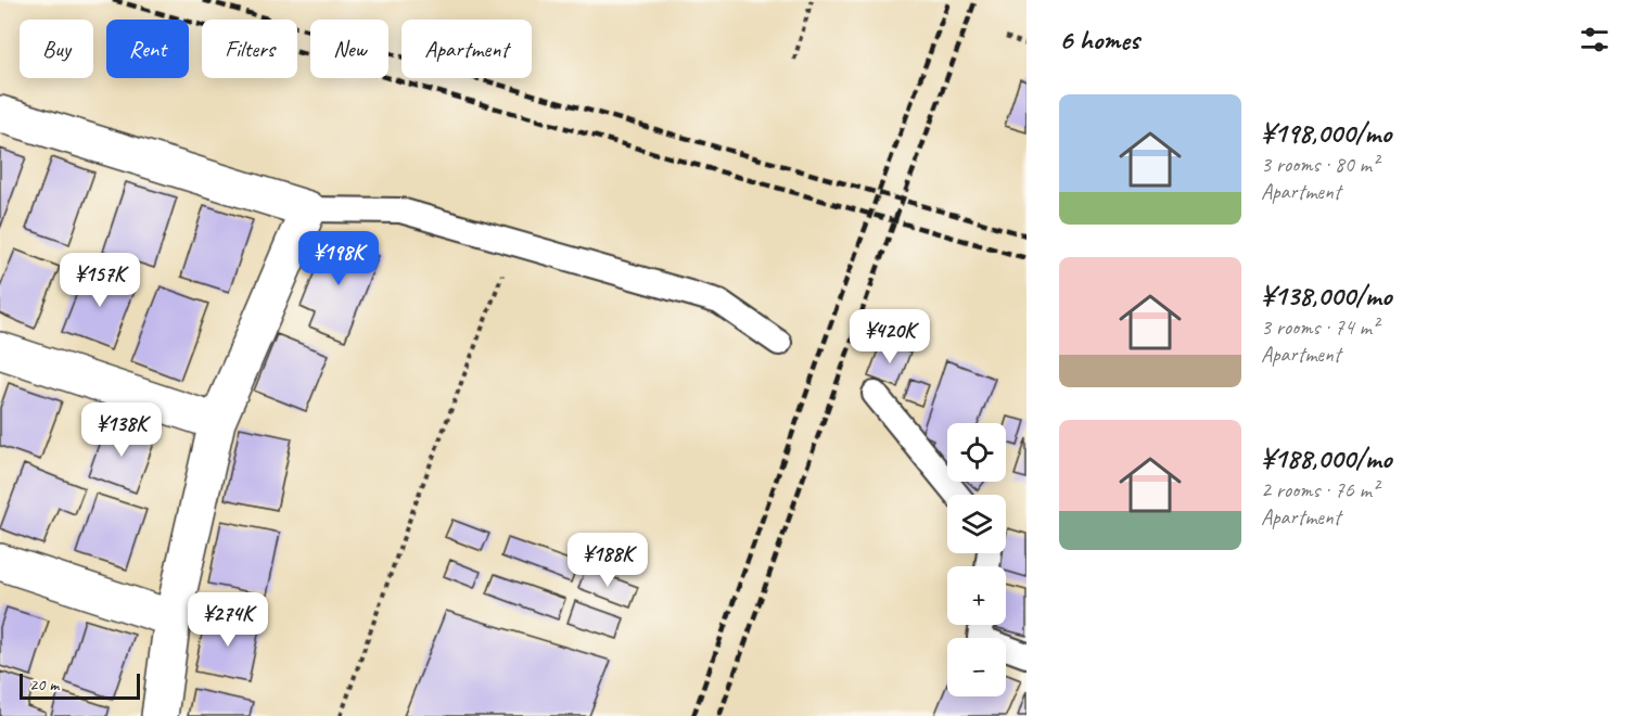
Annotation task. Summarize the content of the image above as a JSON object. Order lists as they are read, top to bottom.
{
  "scale_bar": "20 m",
  "page": {
    "heading": "6 homes",
    "chip": [
      "Buy",
      "Rent",
      "Filters",
      "New",
      "Apartment"
    ],
    "list": [
      {
        "name": "¥198,000/mo",
        "note": "3 rooms · 80 m² · Apartment"
      },
      {
        "name": "¥138,000/mo",
        "note": "3 rooms · 74 m² · Apartment"
      },
      {
        "name": "¥188,000/mo",
        "note": "2 rooms · 76 m² · Apartment"
      }
    ],
    "price": [
      "¥198K",
      "¥157K",
      "¥420K",
      "¥138K",
      "¥188K",
      "¥274K"
    ],
    "map_buttons": ["+", "−"],
    "scale": "20 m"
  }
}
